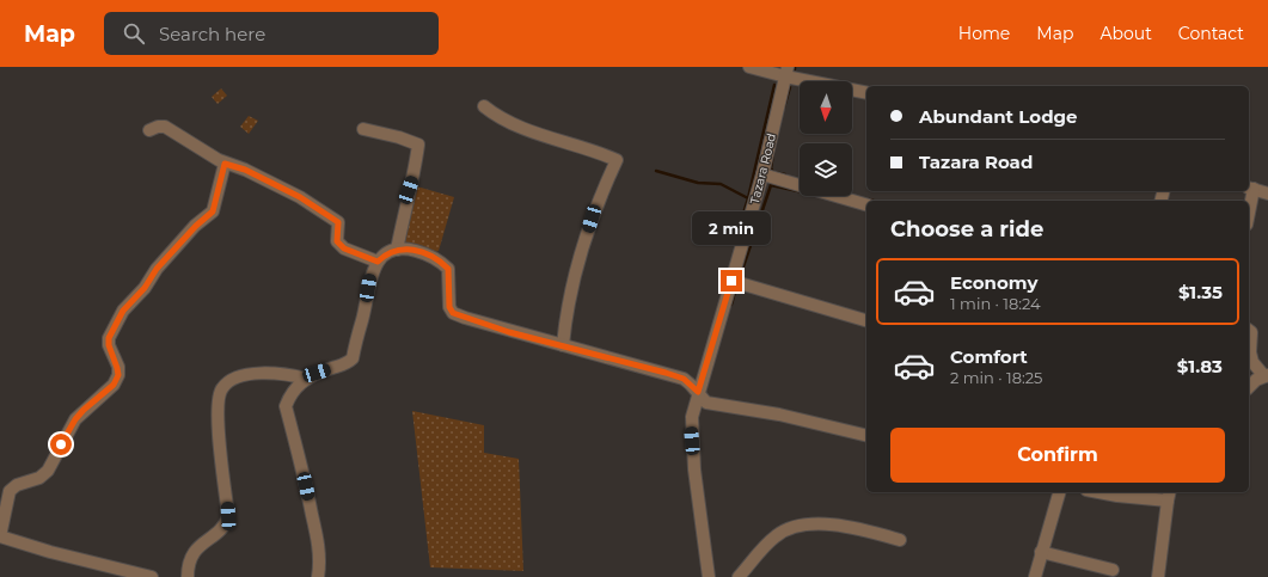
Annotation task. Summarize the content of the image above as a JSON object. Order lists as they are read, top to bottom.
{
  "streets": {
    "street": ["Tazara Road"]
  },
  "north": "bottom",
  "page": {
    "header": "Map",
    "search": "Search here",
    "nav": [
      "Home",
      "Map",
      "About",
      "Contact"
    ],
    "banner": ["Abundant Lodge", "Tazara Road"],
    "heading": "Choose a ride",
    "bubble": "2 min",
    "list": [
      {
        "name": "Economy",
        "note": "1 min · 18:24",
        "value": "$1.35"
      },
      {
        "name": "Comfort",
        "note": "2 min · 18:25",
        "value": "$1.83"
      }
    ],
    "buttons": "Confirm"
  }
}
